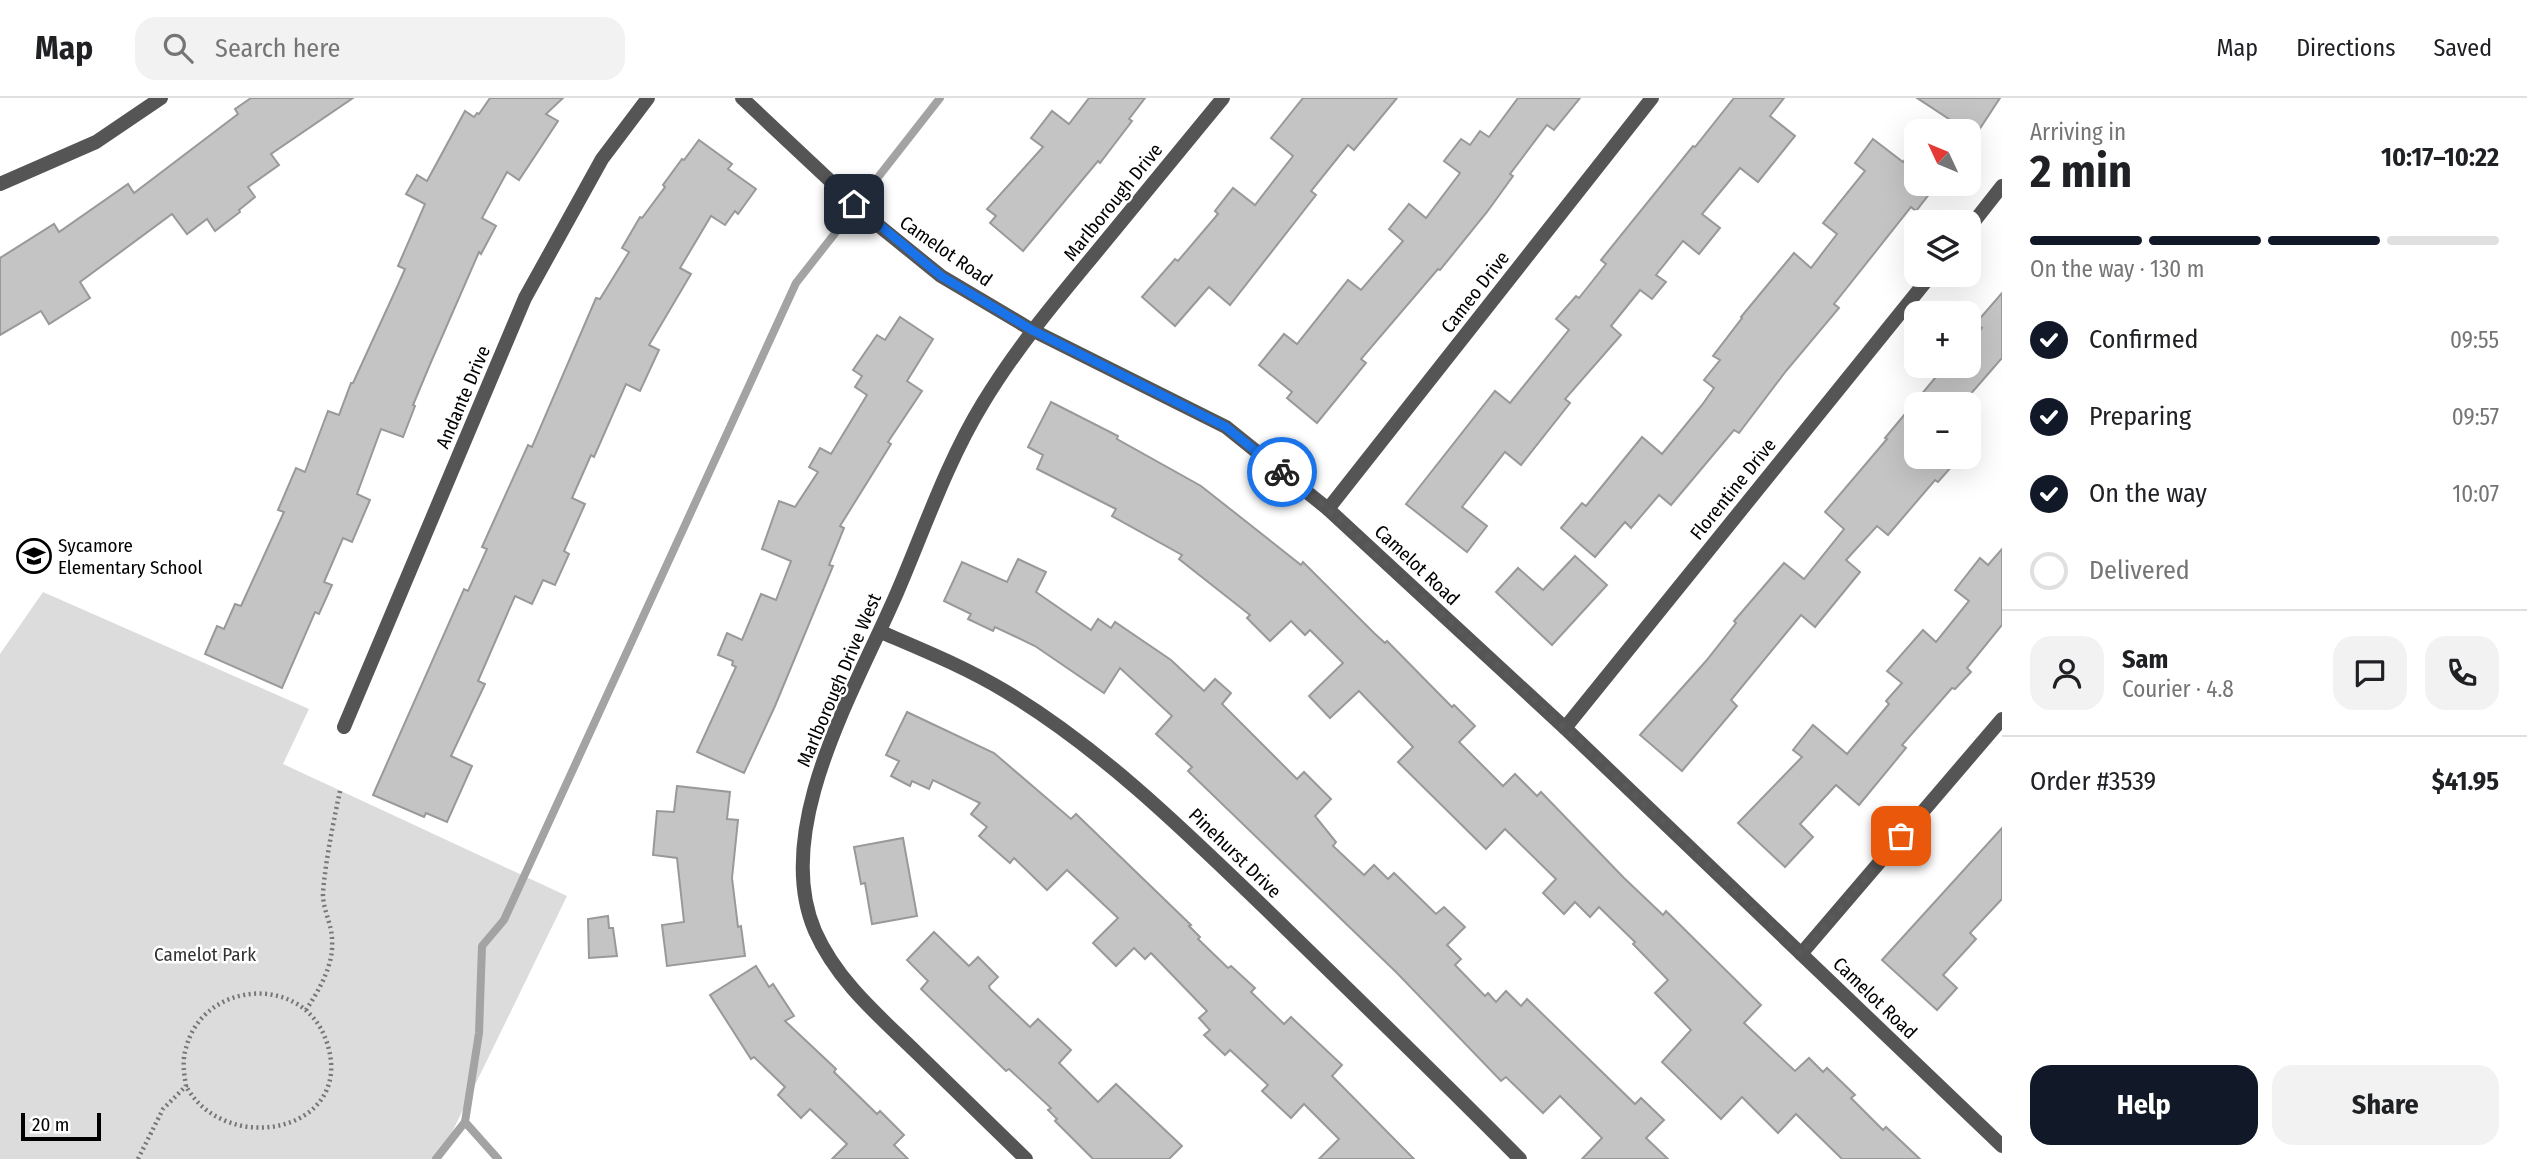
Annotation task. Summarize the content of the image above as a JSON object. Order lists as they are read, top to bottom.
{
  "streets": {
    "street": [
      "Marlborough Drive",
      "Camelot Road",
      "Cameo Drive",
      "Andante Drive",
      "Florentine Drive",
      "Marlborough Drive West",
      "Pinehurst Drive"
    ]
  },
  "crossings": [
    ["Marlborough Drive", "Camelot Road"],
    ["Marlborough Drive", "Marlborough Drive West"],
    ["Camelot Road", "Cameo Drive"],
    ["Camelot Road", "Florentine Drive"],
    ["Camelot Road", "Marlborough Drive West"],
    ["Marlborough Drive West", "Pinehurst Drive"]
  ],
  "parks": ["Camelot Park"],
  "places": {
    "school or university": ["Sycamore Elementary School"]
  },
  "scale_bar": "20 m",
  "north": "top left",
  "page": {
    "header": "Map",
    "search": "Search here",
    "nav": ["Map", "Directions", "Saved"],
    "heading": ["2 min", "Arriving in", "10:17–10:22"],
    "panel": [
      "Sam",
      "Courier · 4.8",
      "Order #3539",
      "$41.95"
    ],
    "map_buttons": ["+", "−"],
    "bar": "On the way · 130 m",
    "list": [
      ["Confirmed", "09:55"],
      ["Preparing", "09:57"],
      ["On the way", "10:07"],
      "Delivered"
    ],
    "buttons": ["Help", "Share"],
    "scale": "20 m"
  }
}
